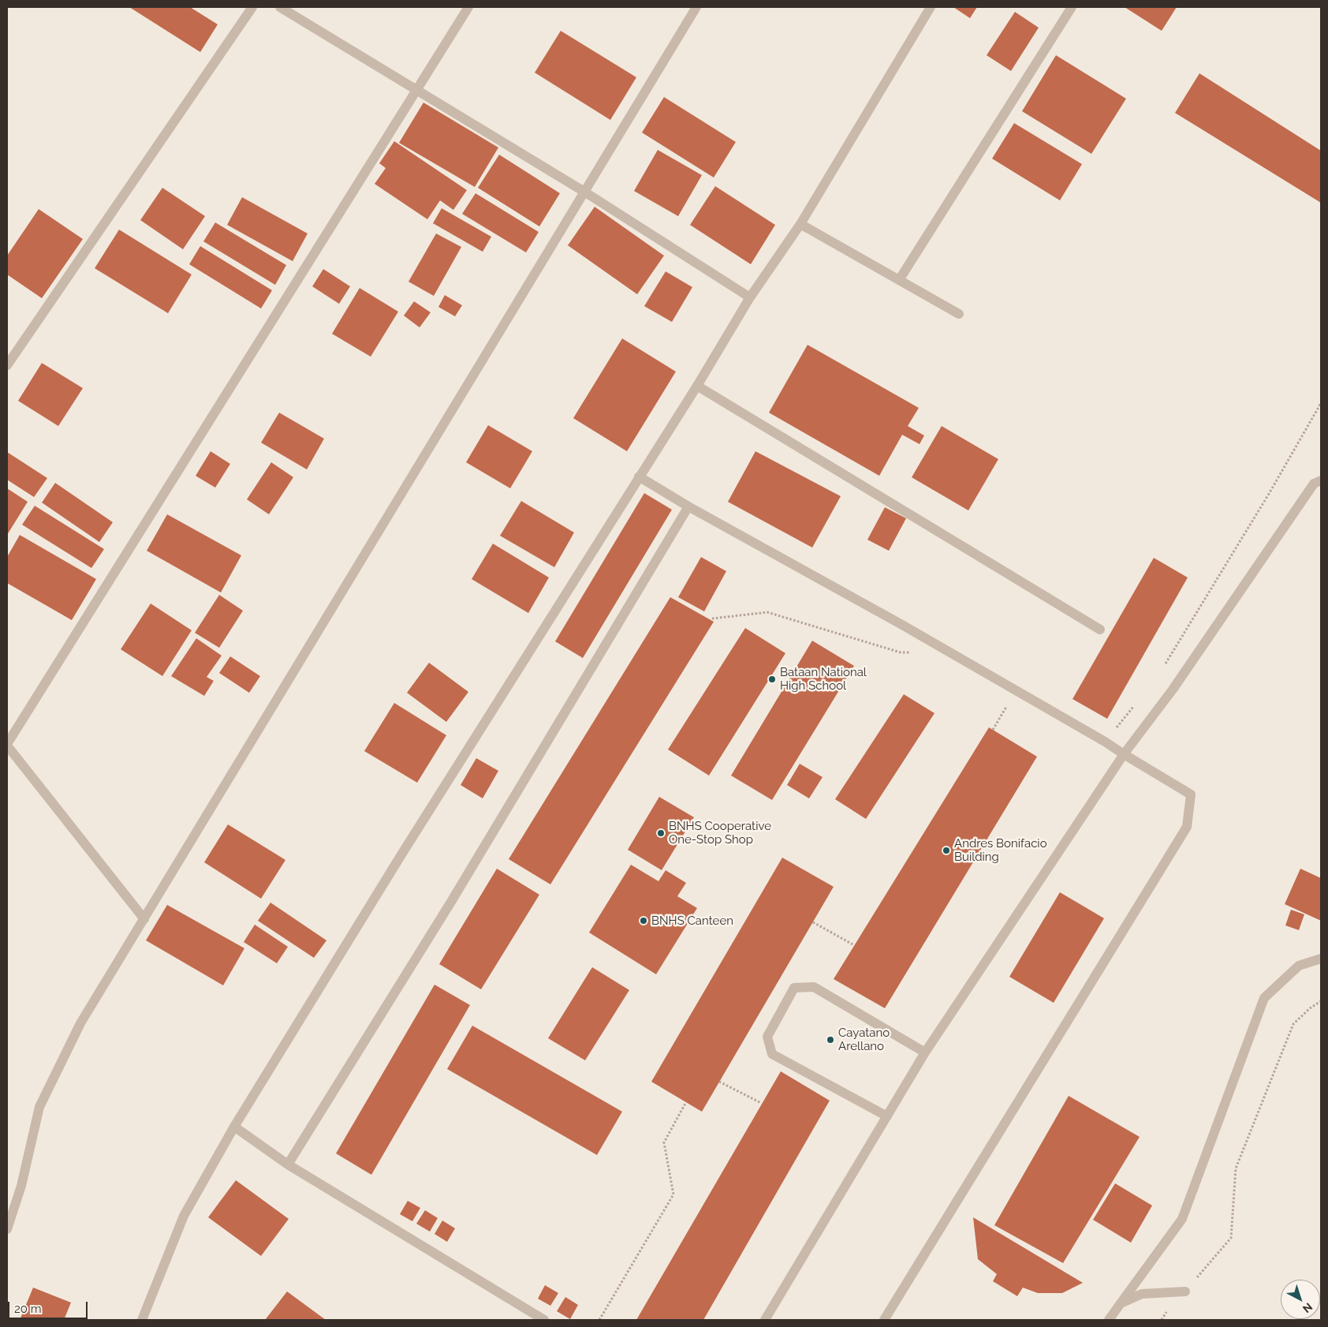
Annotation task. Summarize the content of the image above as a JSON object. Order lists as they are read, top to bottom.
{
  "places": [
    "Bataan National High School",
    "BNHS Cooperative One-Stop Shop",
    "Andres Bonifacio Building",
    "BNHS Canteen",
    "Cayatano Arellano"
  ],
  "scale_bar": "20 m",
  "north": "bottom right"
}
